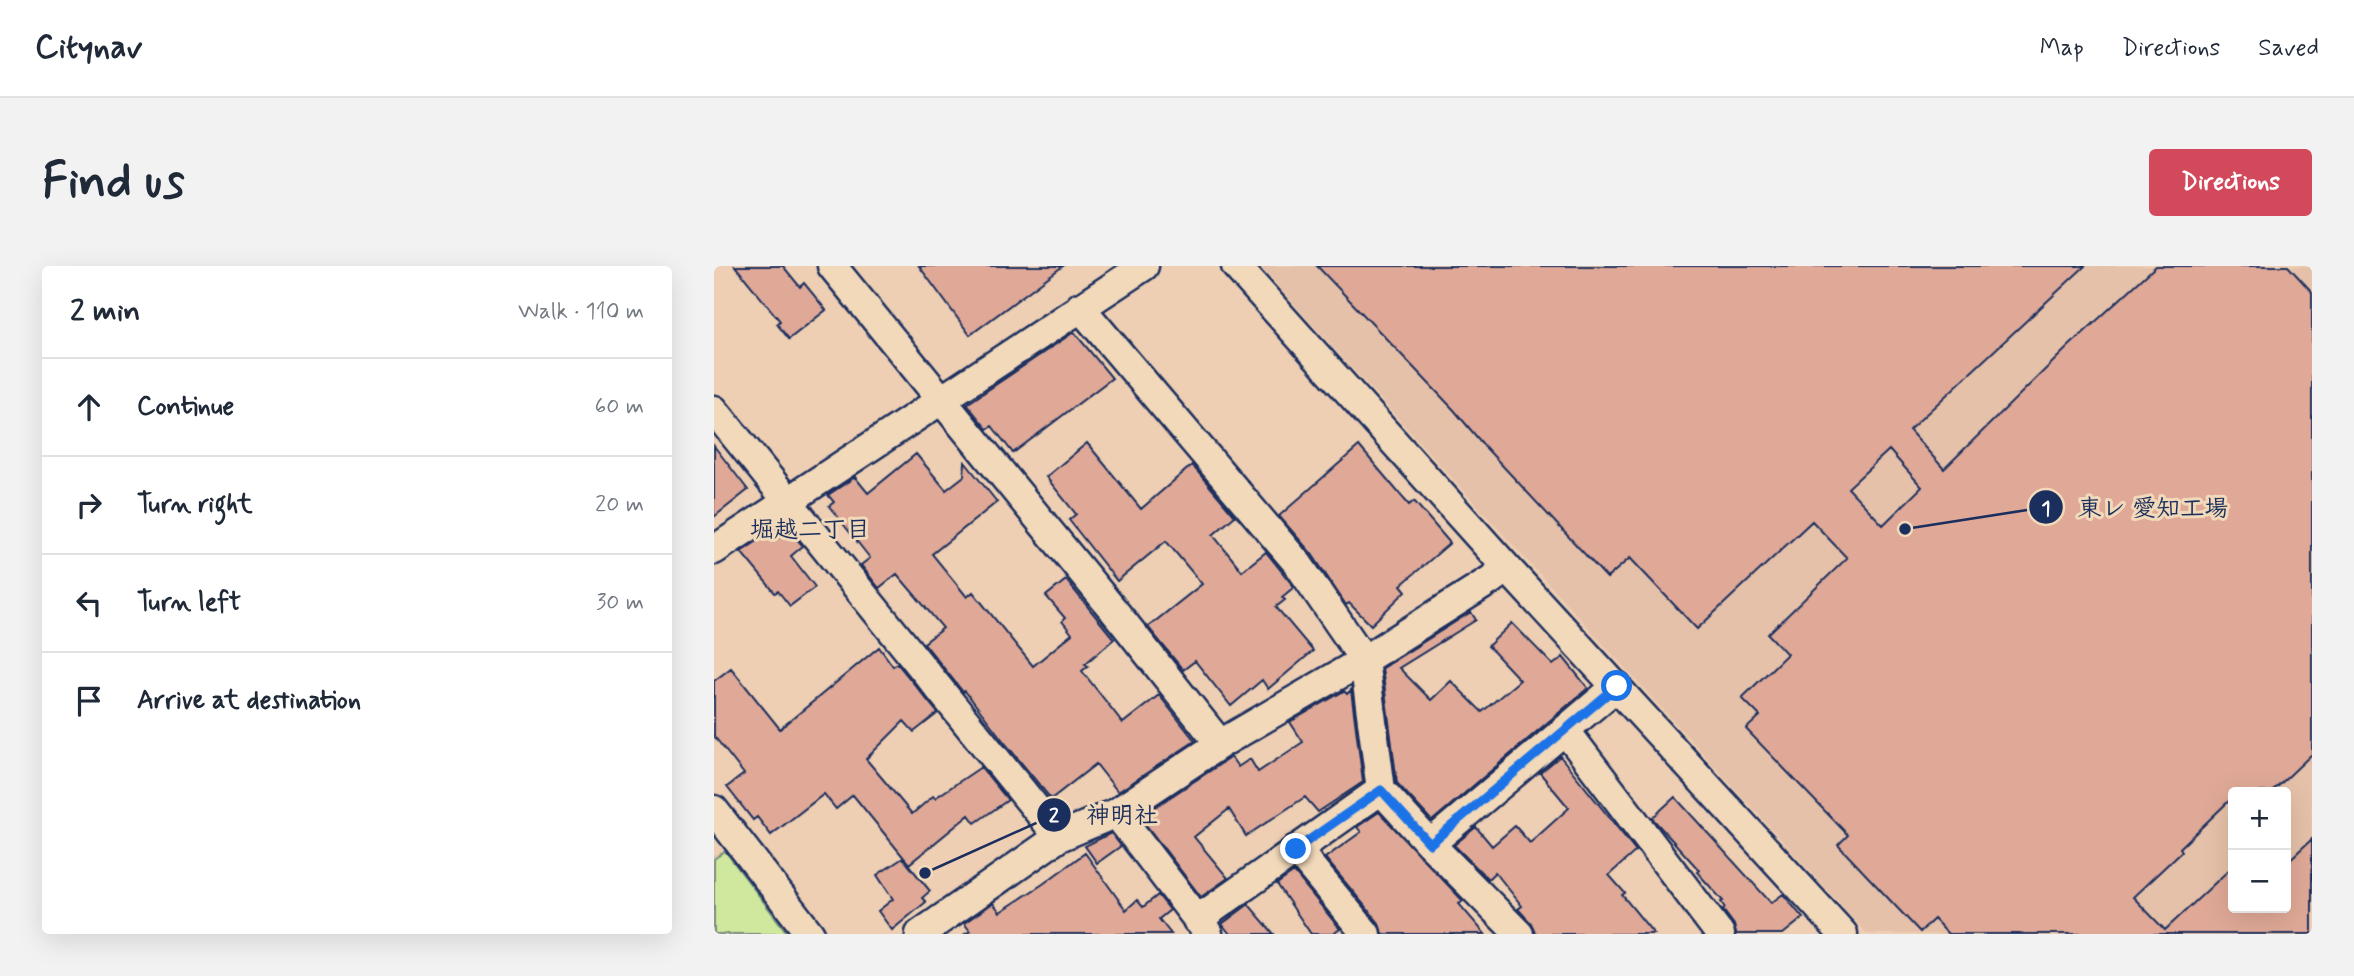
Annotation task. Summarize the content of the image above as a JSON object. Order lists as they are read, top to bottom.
{
  "districts": ["堀越二丁目"],
  "places": ["東レ 愛知工場", "神明社"],
  "page": {
    "header": "Citynav",
    "nav": ["Map", "Directions", "Saved"],
    "buttons": "Directions",
    "title": "Find us",
    "heading": ["2 min", "Walk · 110 m"],
    "list": [
      ["Continue", "60 m"],
      ["Turn right", "20 m"],
      ["Turn left", "30 m"],
      "Arrive at destination"
    ],
    "map_buttons": ["+", "−"]
  }
}
